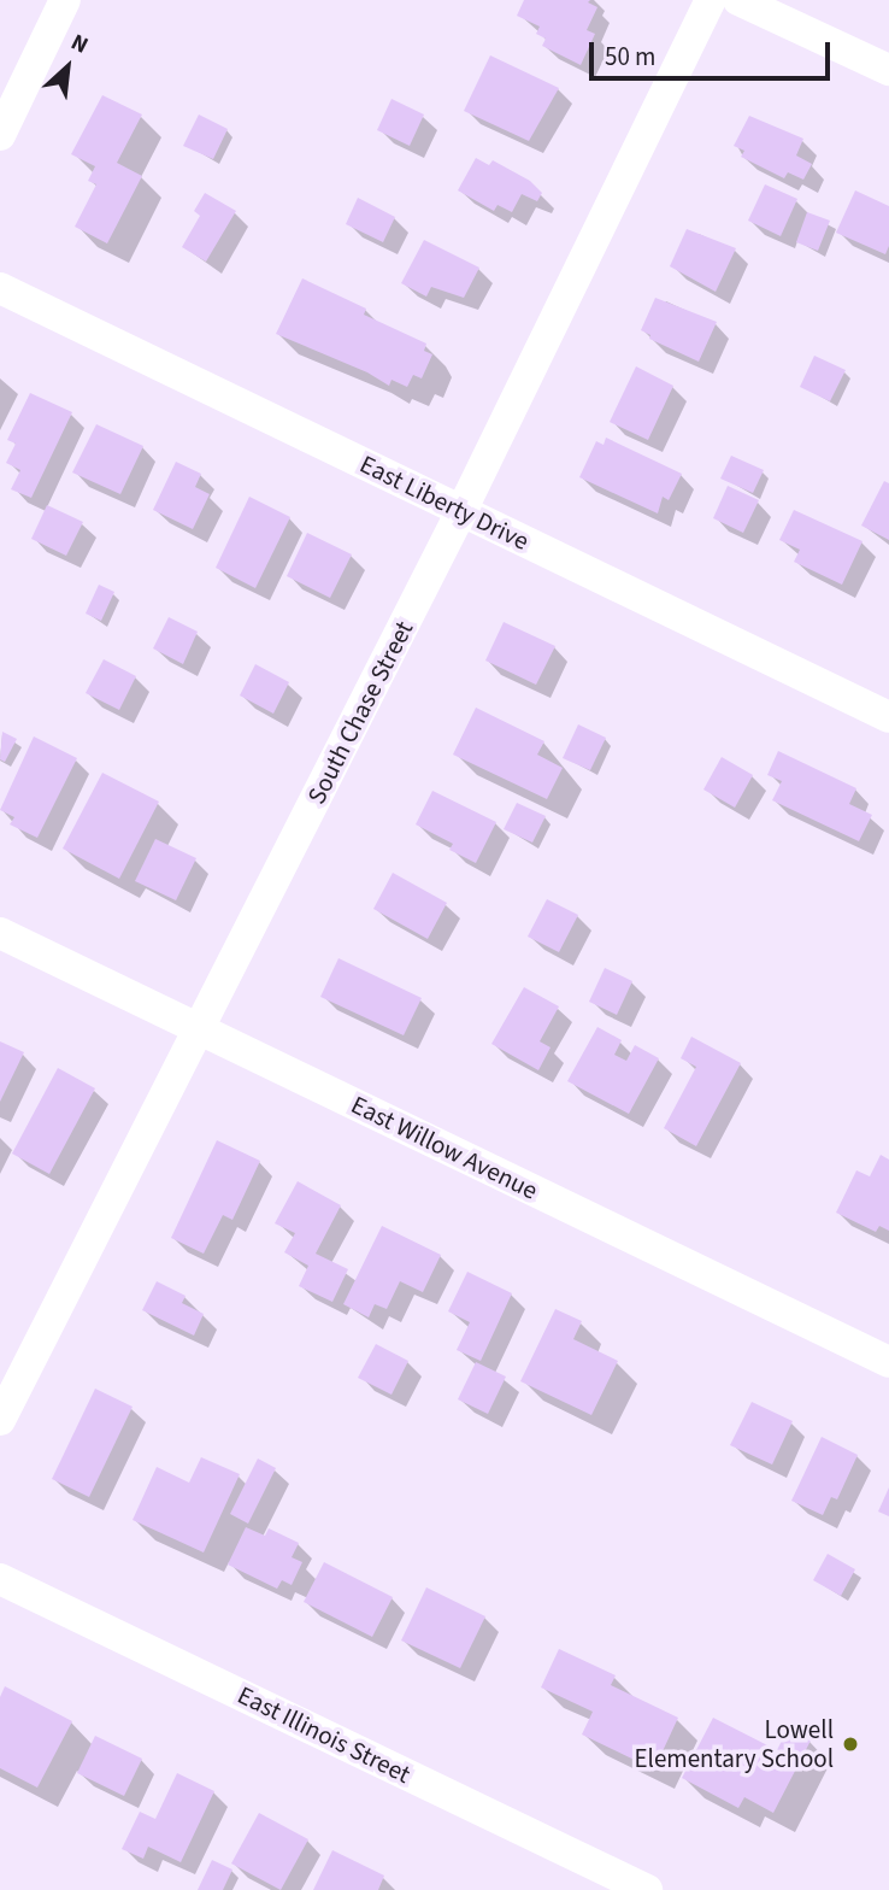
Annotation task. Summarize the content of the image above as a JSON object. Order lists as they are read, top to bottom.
{
  "streets": {
    "street": [
      "East Liberty Drive",
      "South Chase Street",
      "East Willow Avenue",
      "East Illinois Street"
    ]
  },
  "crossings": [
    ["East Liberty Drive", "South Chase Street"],
    ["South Chase Street", "East Willow Avenue"]
  ],
  "places": ["Lowell Elementary School"],
  "scale_bar": "50 m",
  "north": "top right"
}
